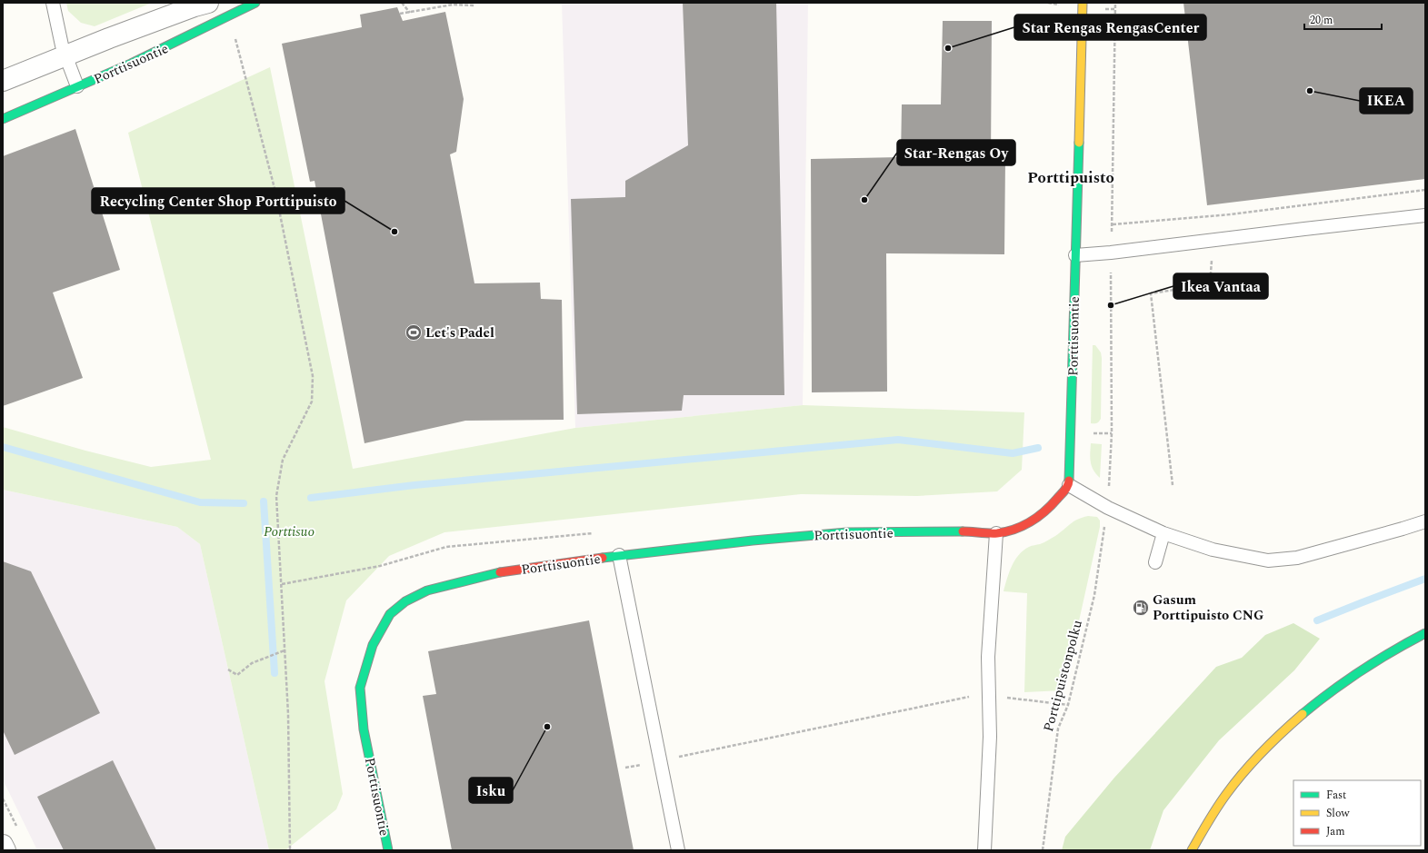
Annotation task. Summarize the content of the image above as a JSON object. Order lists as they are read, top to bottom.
{
  "streets": {
    "main road": ["Porttisuontie"],
    "path": ["Porttipuistonpolku"]
  },
  "districts": ["Porttipuisto"],
  "parks": ["Porttisuo"],
  "places": {
    "other": [
      "Star Rengas RengasCenter",
      "IKEA",
      "Star-Rengas Oy",
      "Recycling Center Shop Porttipuisto",
      "Ikea Vantaa",
      "Isku"
    ],
    "sports": ["Let's Padel"],
    "fuel station": ["Gasum Porttipuisto CNG"]
  },
  "legend": ["Fast", "Slow", "Jam"],
  "scale_bar": "20 m"
}
